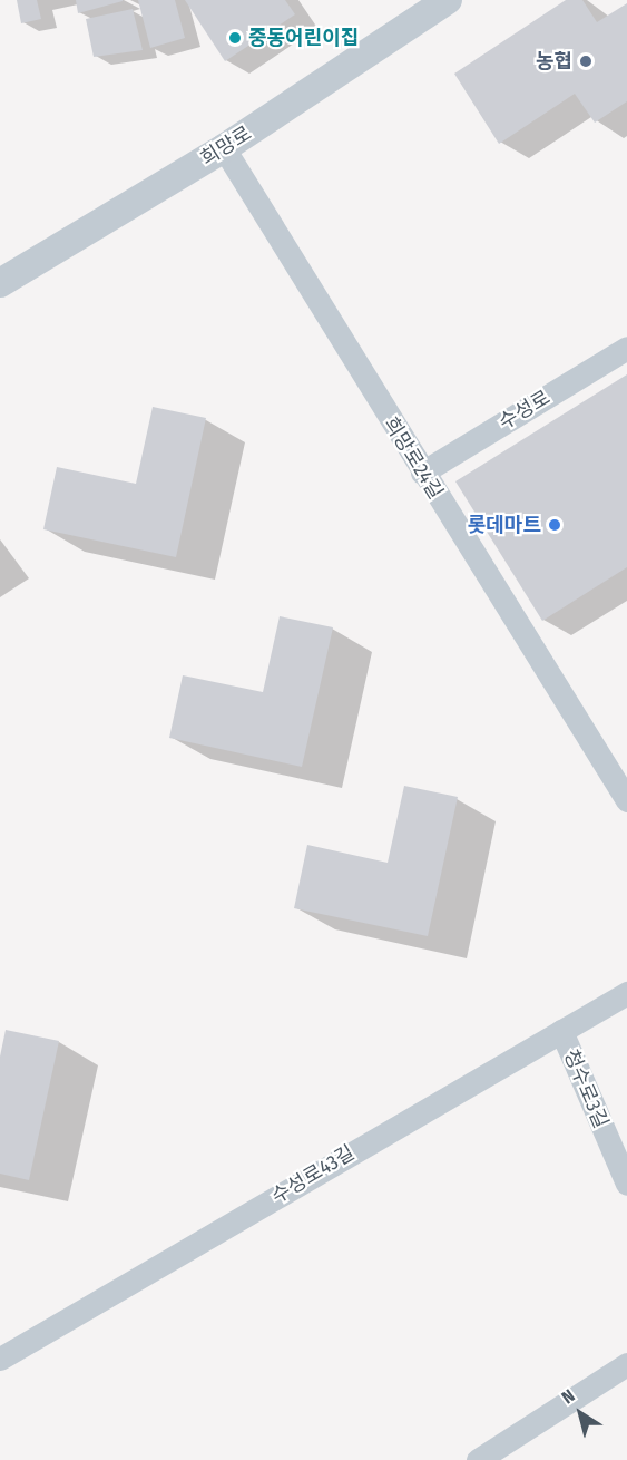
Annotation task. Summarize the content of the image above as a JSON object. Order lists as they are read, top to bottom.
{
  "streets": {
    "street": [
      "희망로",
      "수성로",
      "희망로24길",
      "청수로3길",
      "수성로43길"
    ]
  },
  "crossings": [
    ["희망로", "희망로24길"],
    ["수성로", "희망로24길"],
    ["청수로3길", "수성로43길"]
  ],
  "places": ["중동어린이집", "농협", "롯데마트"],
  "north": "top left"
}
